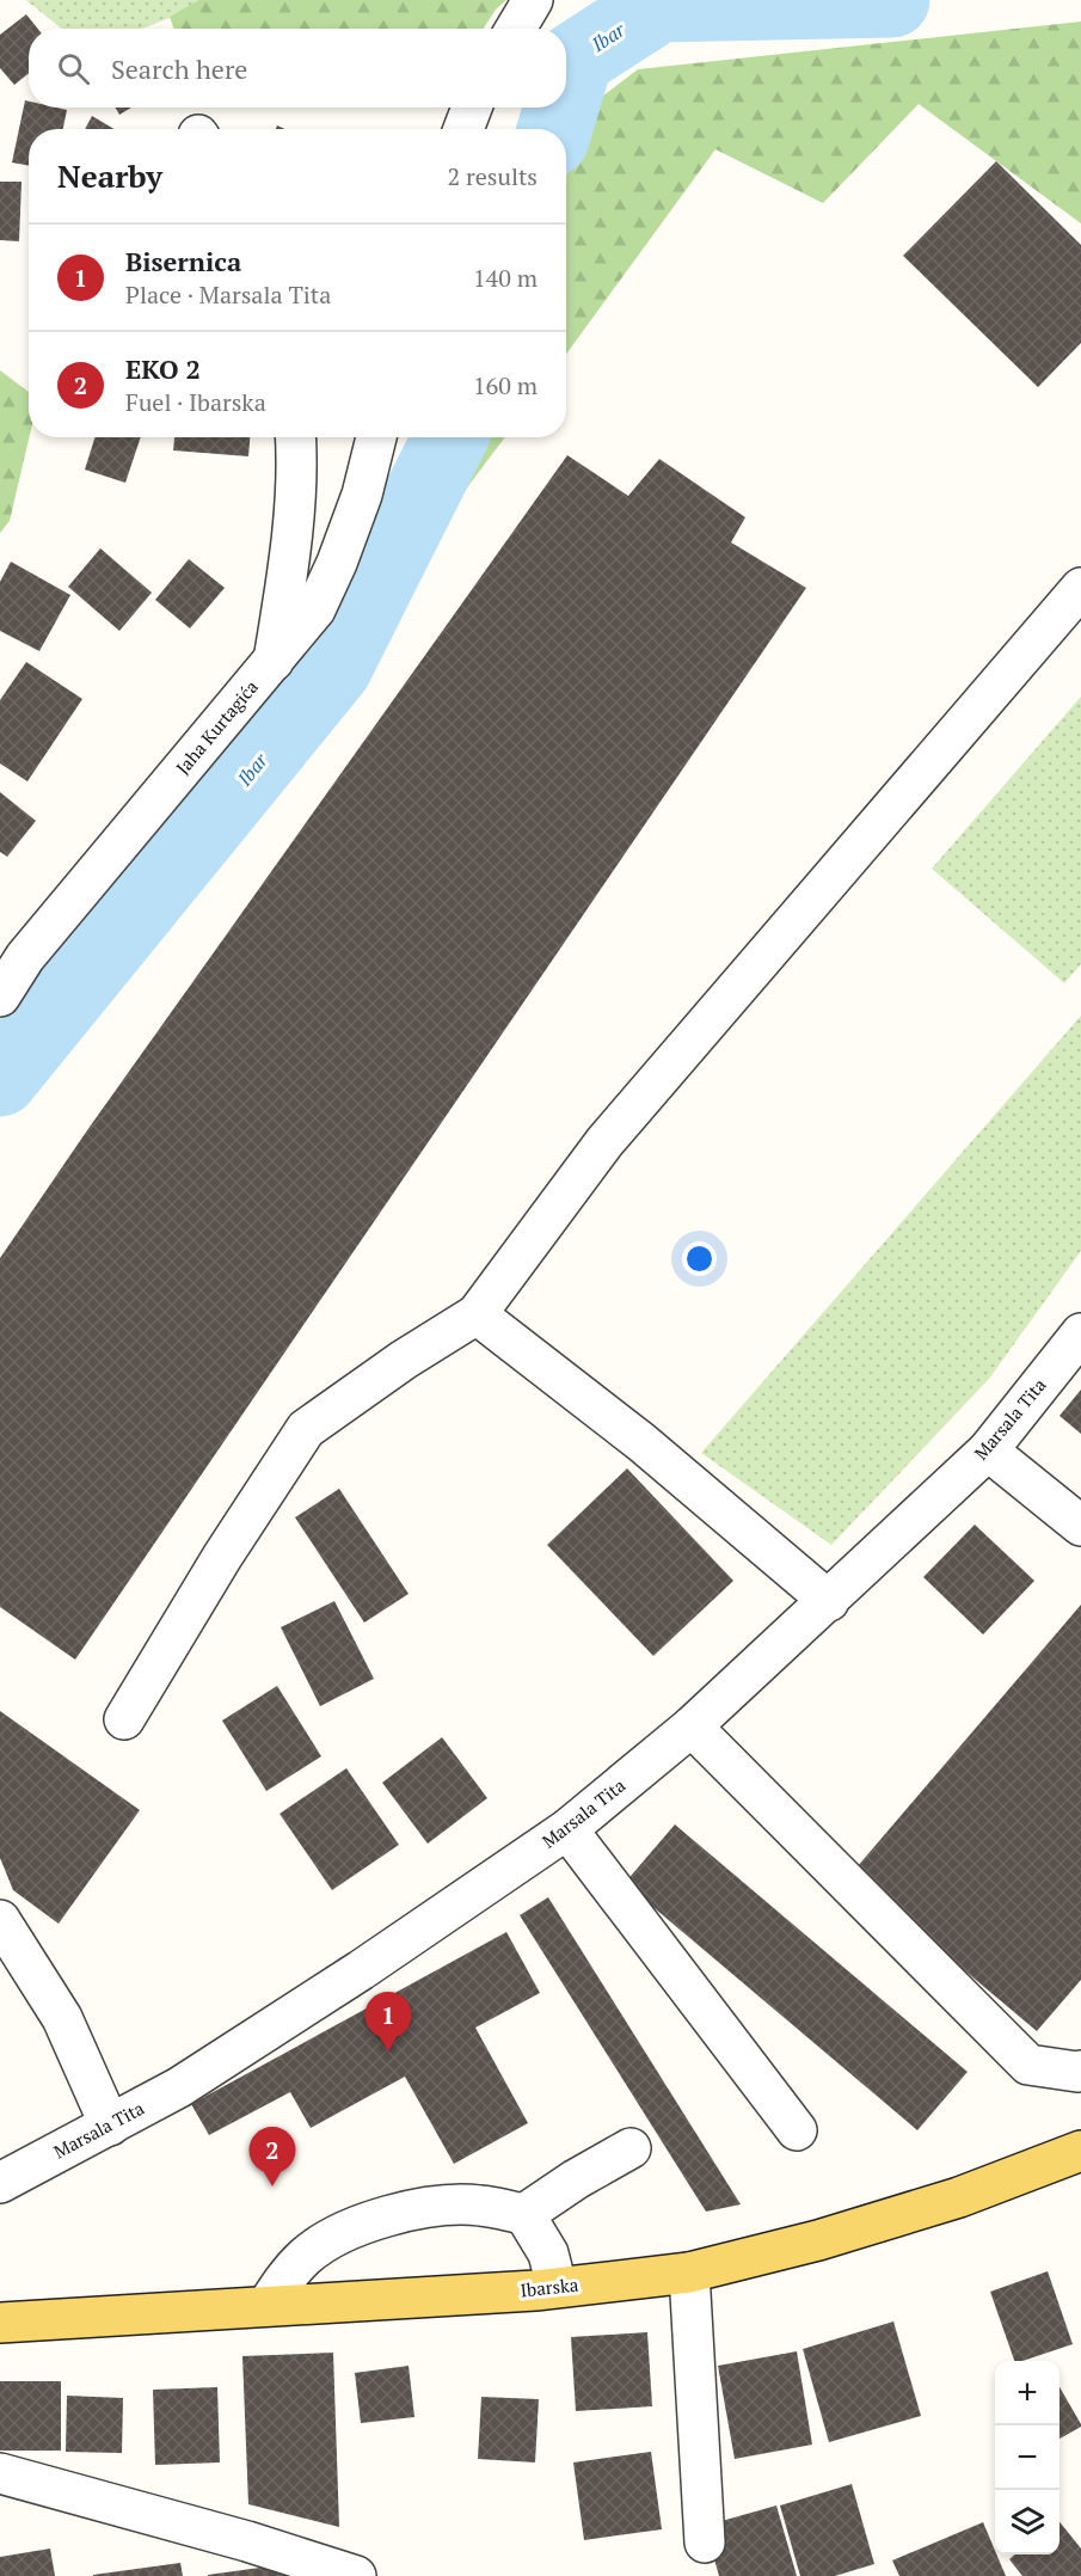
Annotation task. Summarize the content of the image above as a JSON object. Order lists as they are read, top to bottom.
{
  "streets": {
    "main road": ["Ibarska"],
    "street": ["Jaha Kurtagića", "Marsala Tita"]
  },
  "water": ["Ibar"],
  "page": {
    "search": "Search here",
    "heading": ["Nearby", "2 results"],
    "list": [
      {
        "mark": "1",
        "name": "Bisernica",
        "note": "Place · Marsala Tita",
        "value": "140 m"
      },
      {
        "mark": "2",
        "name": "EKO 2",
        "note": "Fuel · Ibarska",
        "value": "160 m"
      }
    ],
    "pins": ["1", "2"],
    "map_buttons": ["+", "−"]
  }
}
